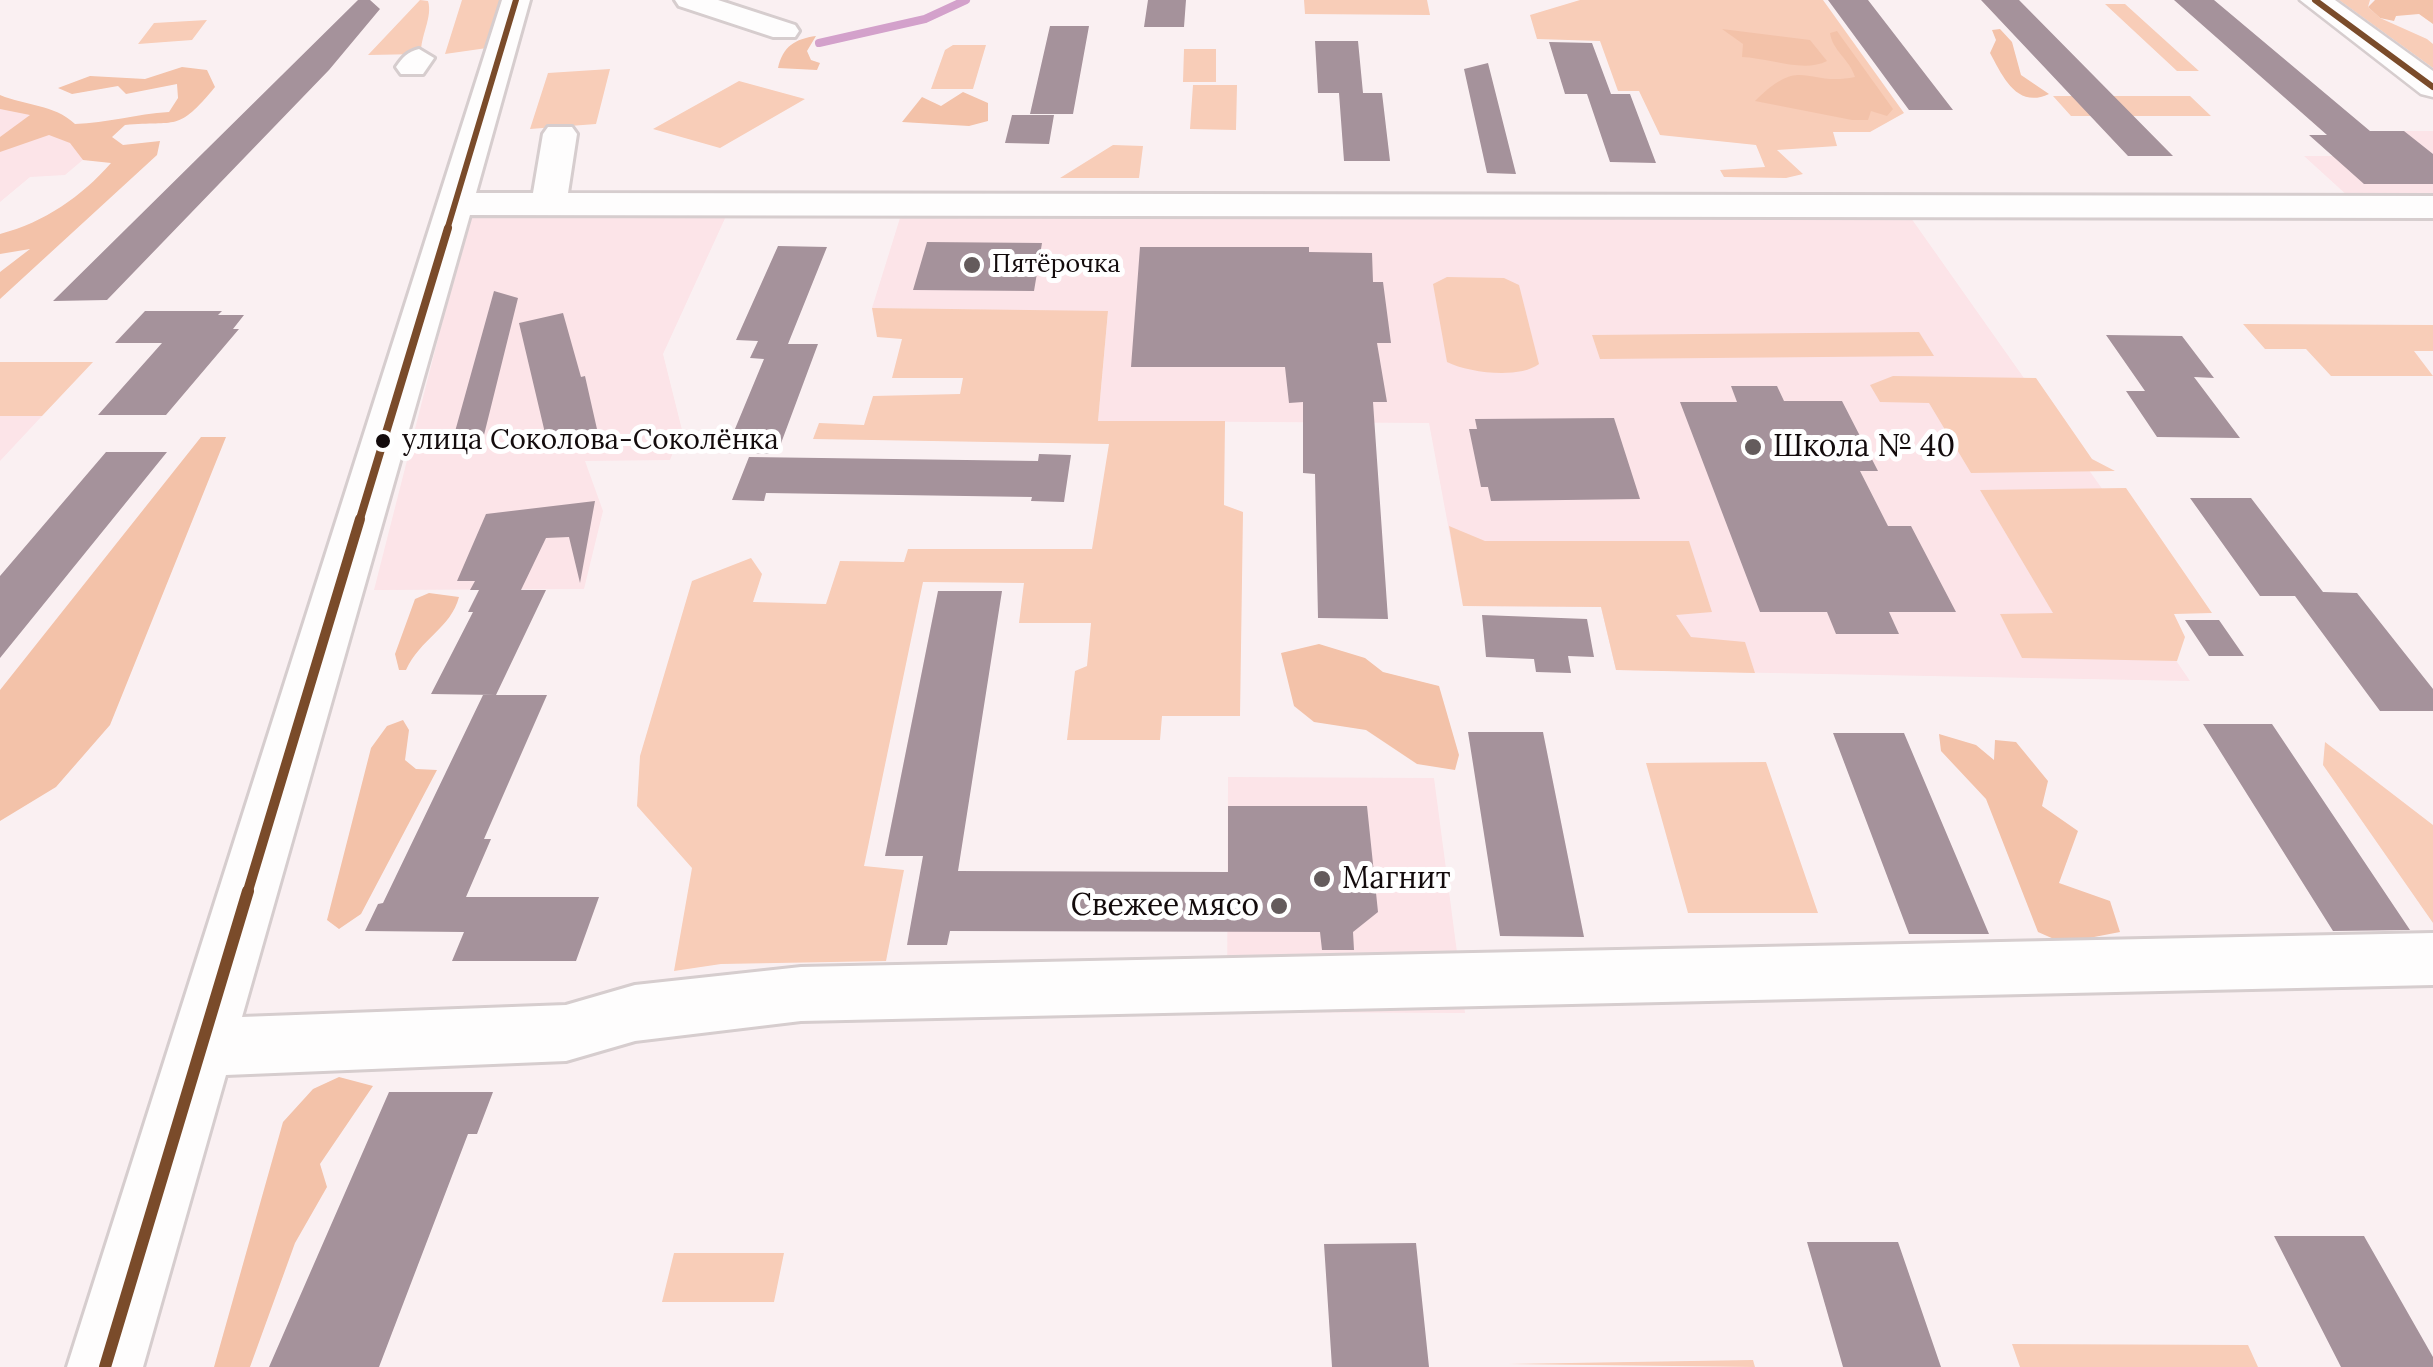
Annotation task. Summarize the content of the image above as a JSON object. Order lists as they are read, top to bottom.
{
  "places": [
    "Пятёрочка",
    "улица Соколова-Соколёнка",
    "Школа № 40",
    "Магнит",
    "Свежее мясо"
  ]
}
